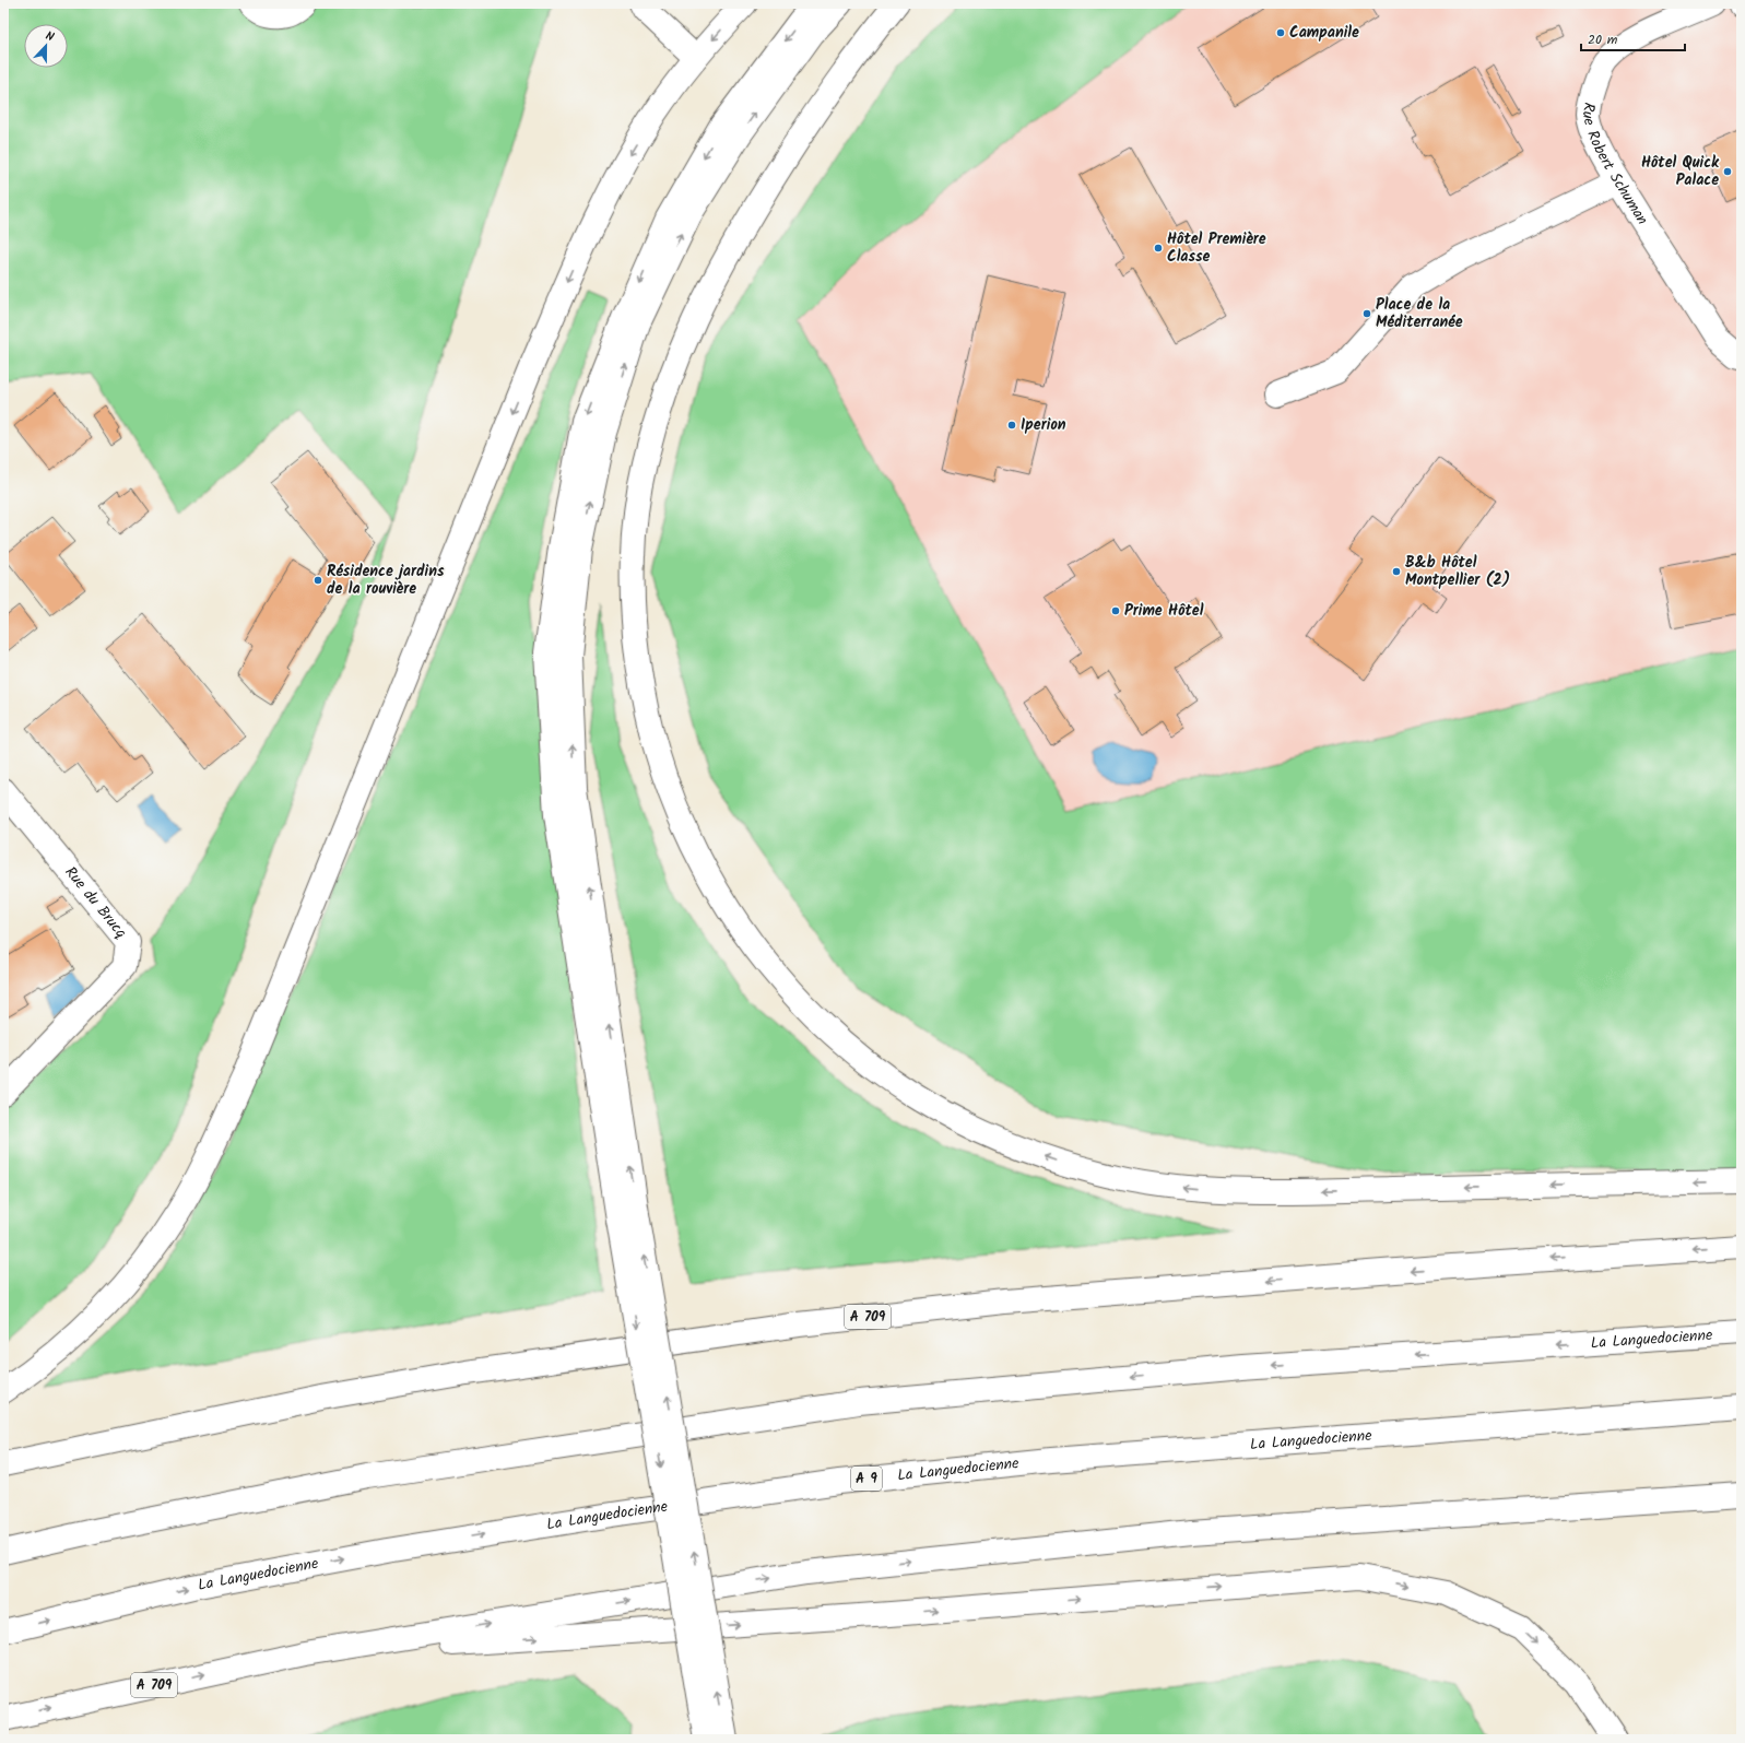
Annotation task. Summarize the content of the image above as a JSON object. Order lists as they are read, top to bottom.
{
  "streets": {
    "main road": [
      "Rue Robert Schuman",
      "Rue du Brucq",
      "A 709",
      "La Languedocienne",
      "A 9"
    ]
  },
  "places": [
    "Campanile",
    "Hôtel Quick Palace",
    "Hôtel Première Classe",
    "Place de la Méditerranée",
    "Iperion",
    "B&b Hôtel Montpellier (2)",
    "Résidence jardins de la rouvière",
    "Prime Hôtel"
  ],
  "scale_bar": "20 m",
  "north": "top"
}
